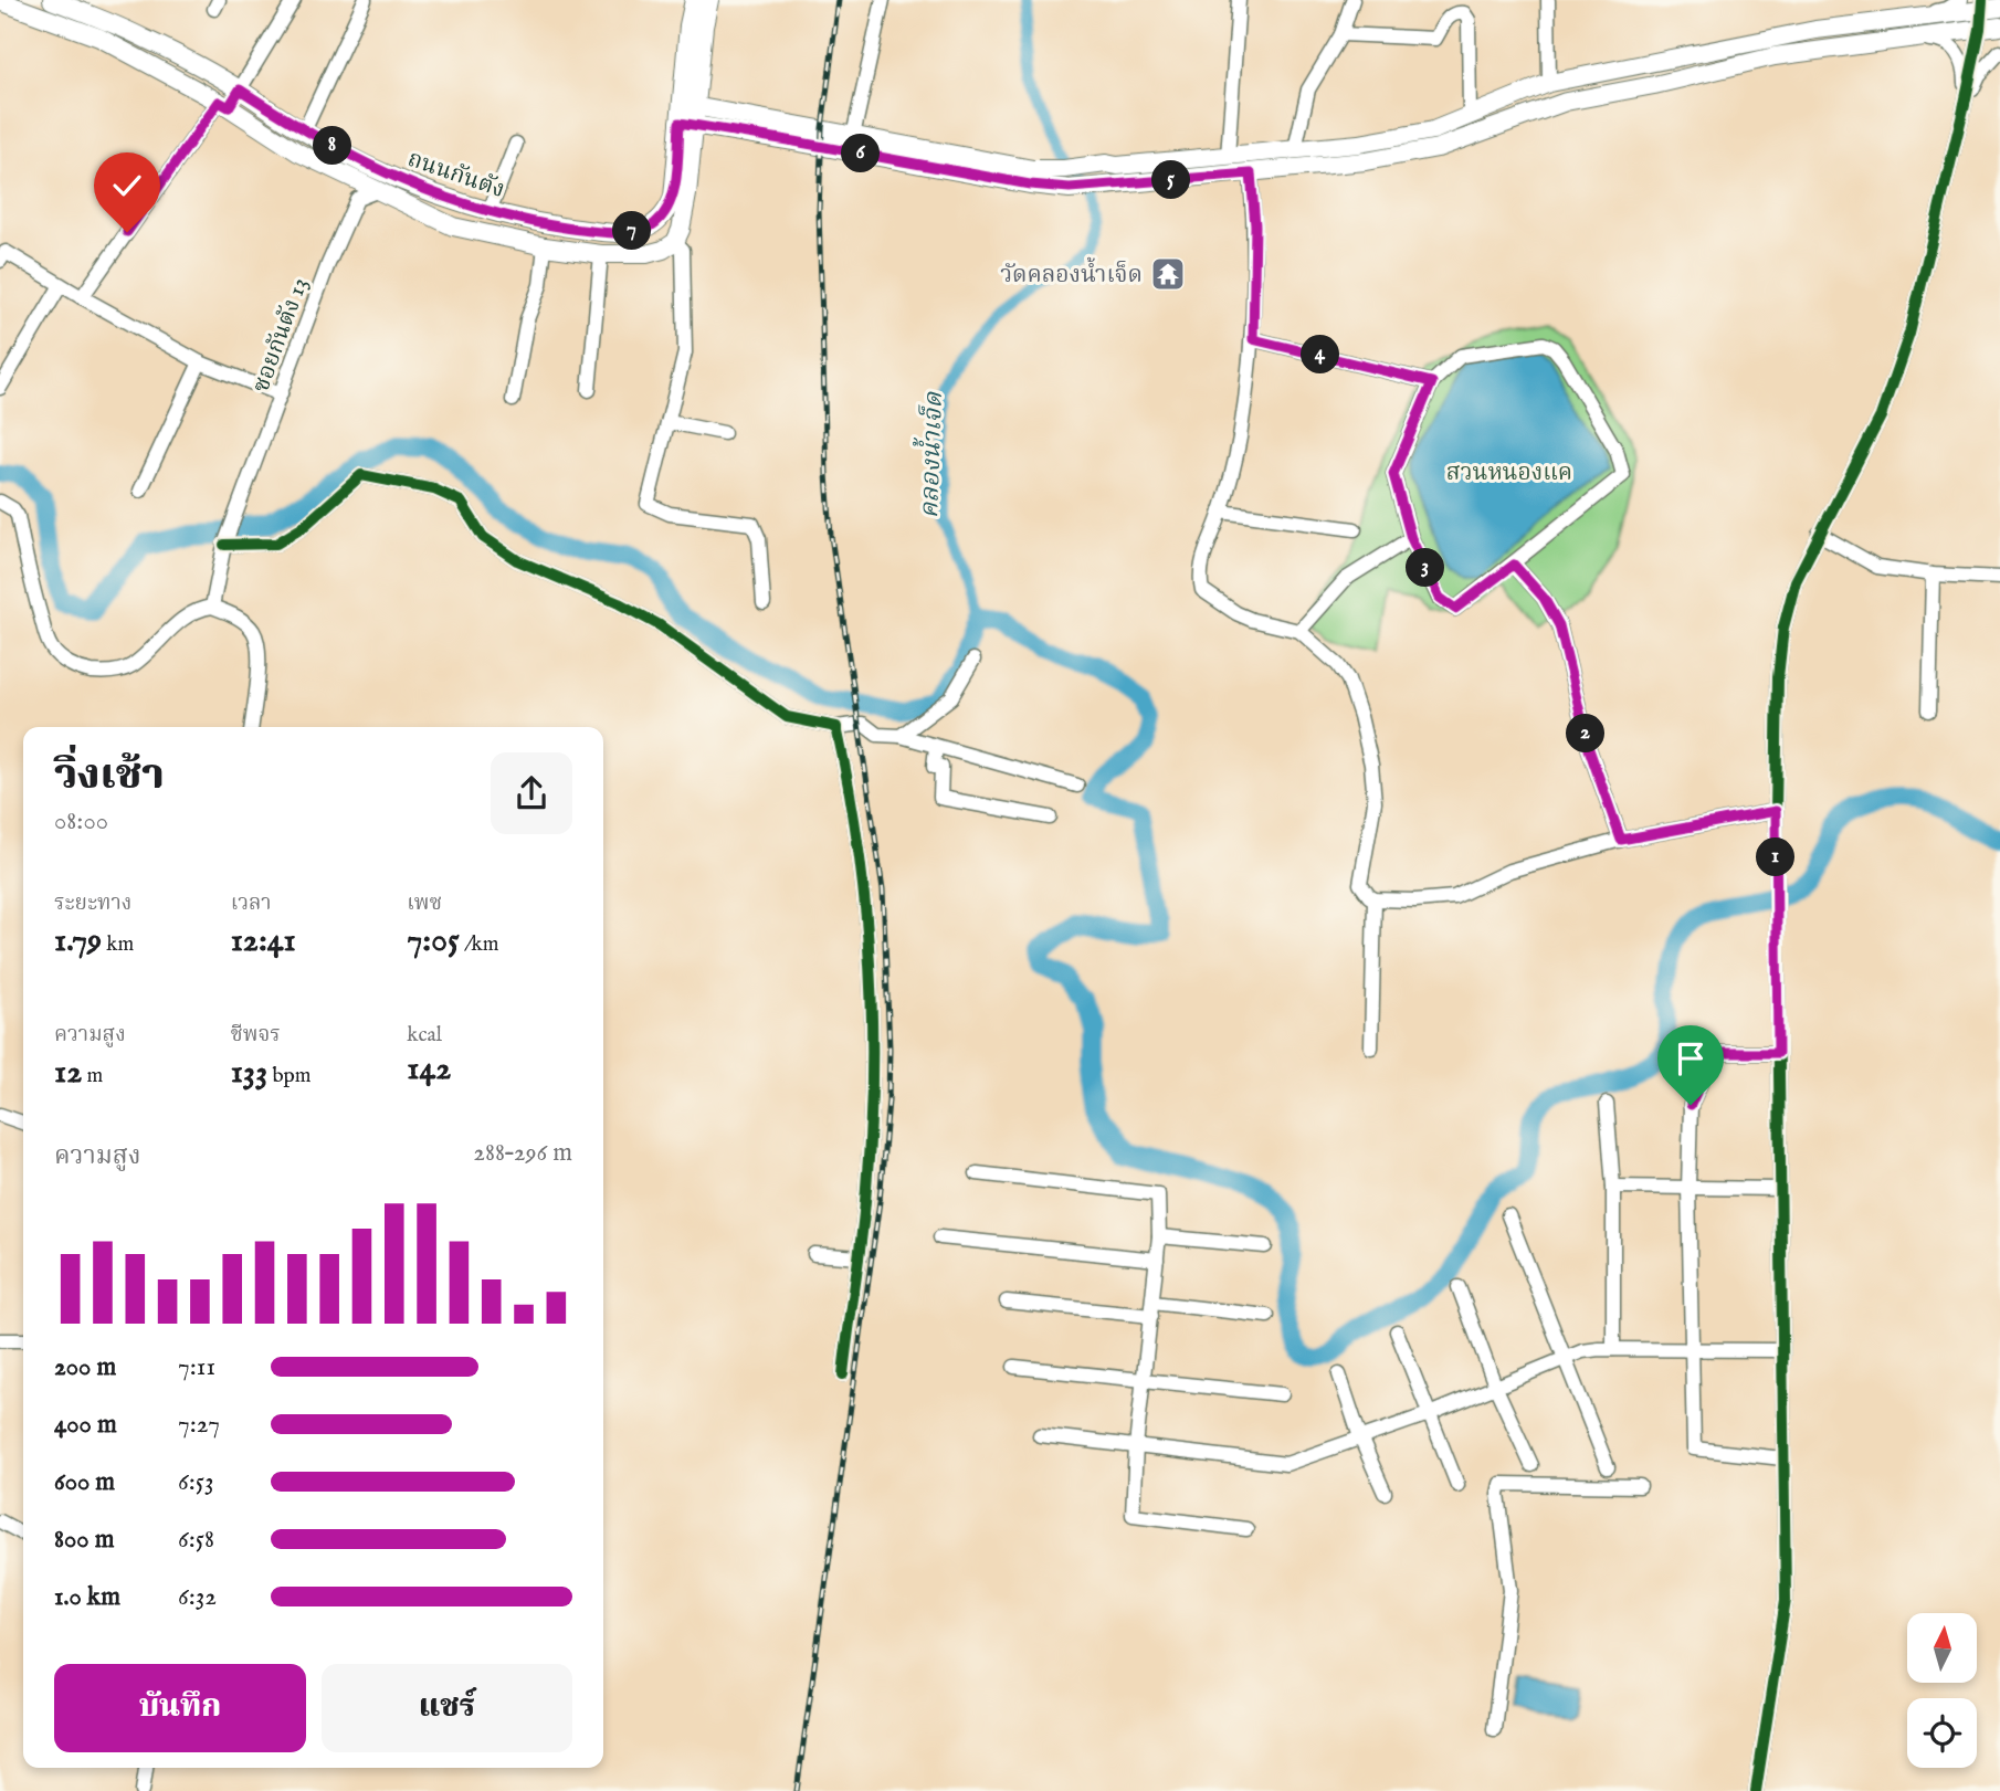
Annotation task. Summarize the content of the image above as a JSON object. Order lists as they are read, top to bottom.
{
  "streets": {
    "main road": ["ถนนกันตัง"],
    "street": ["ซอยกันตัง 13"]
  },
  "crossings": [
    ["ถนนกันตัง", "ซอยกันตัง 13"]
  ],
  "water": ["คลองน้ำเจ็ด"],
  "parks": ["สวนหนองแค"],
  "places": {
    "temple": ["วัดคลองน้ำเจ็ด"]
  },
  "north": "top",
  "page": {
    "pins": [
      "8",
      "6",
      "5",
      "7",
      "4",
      "3",
      "2",
      "1"
    ],
    "heading": ["วิ่งเช้า", "08:00"],
    "stats": [
      ["ระยะทาง", "1.79 km"],
      ["เวลา", "12:41"],
      ["เพซ", "7:05 /km"],
      ["ความสูง", "12 m"],
      ["ชีพจร", "133 bpm"],
      ["kcal", "142"]
    ],
    "chart": ["ความสูง", "288–296 m"],
    "list": [
      {
        "name": "200 m",
        "note": "7:11"
      },
      {
        "name": "400 m",
        "note": "7:27"
      },
      {
        "name": "600 m",
        "note": "6:53"
      },
      {
        "name": "800 m",
        "note": "6:58"
      },
      {
        "name": "1.0 km",
        "note": "6:32"
      }
    ],
    "buttons": ["บันทึก", "แชร์"]
  }
}
